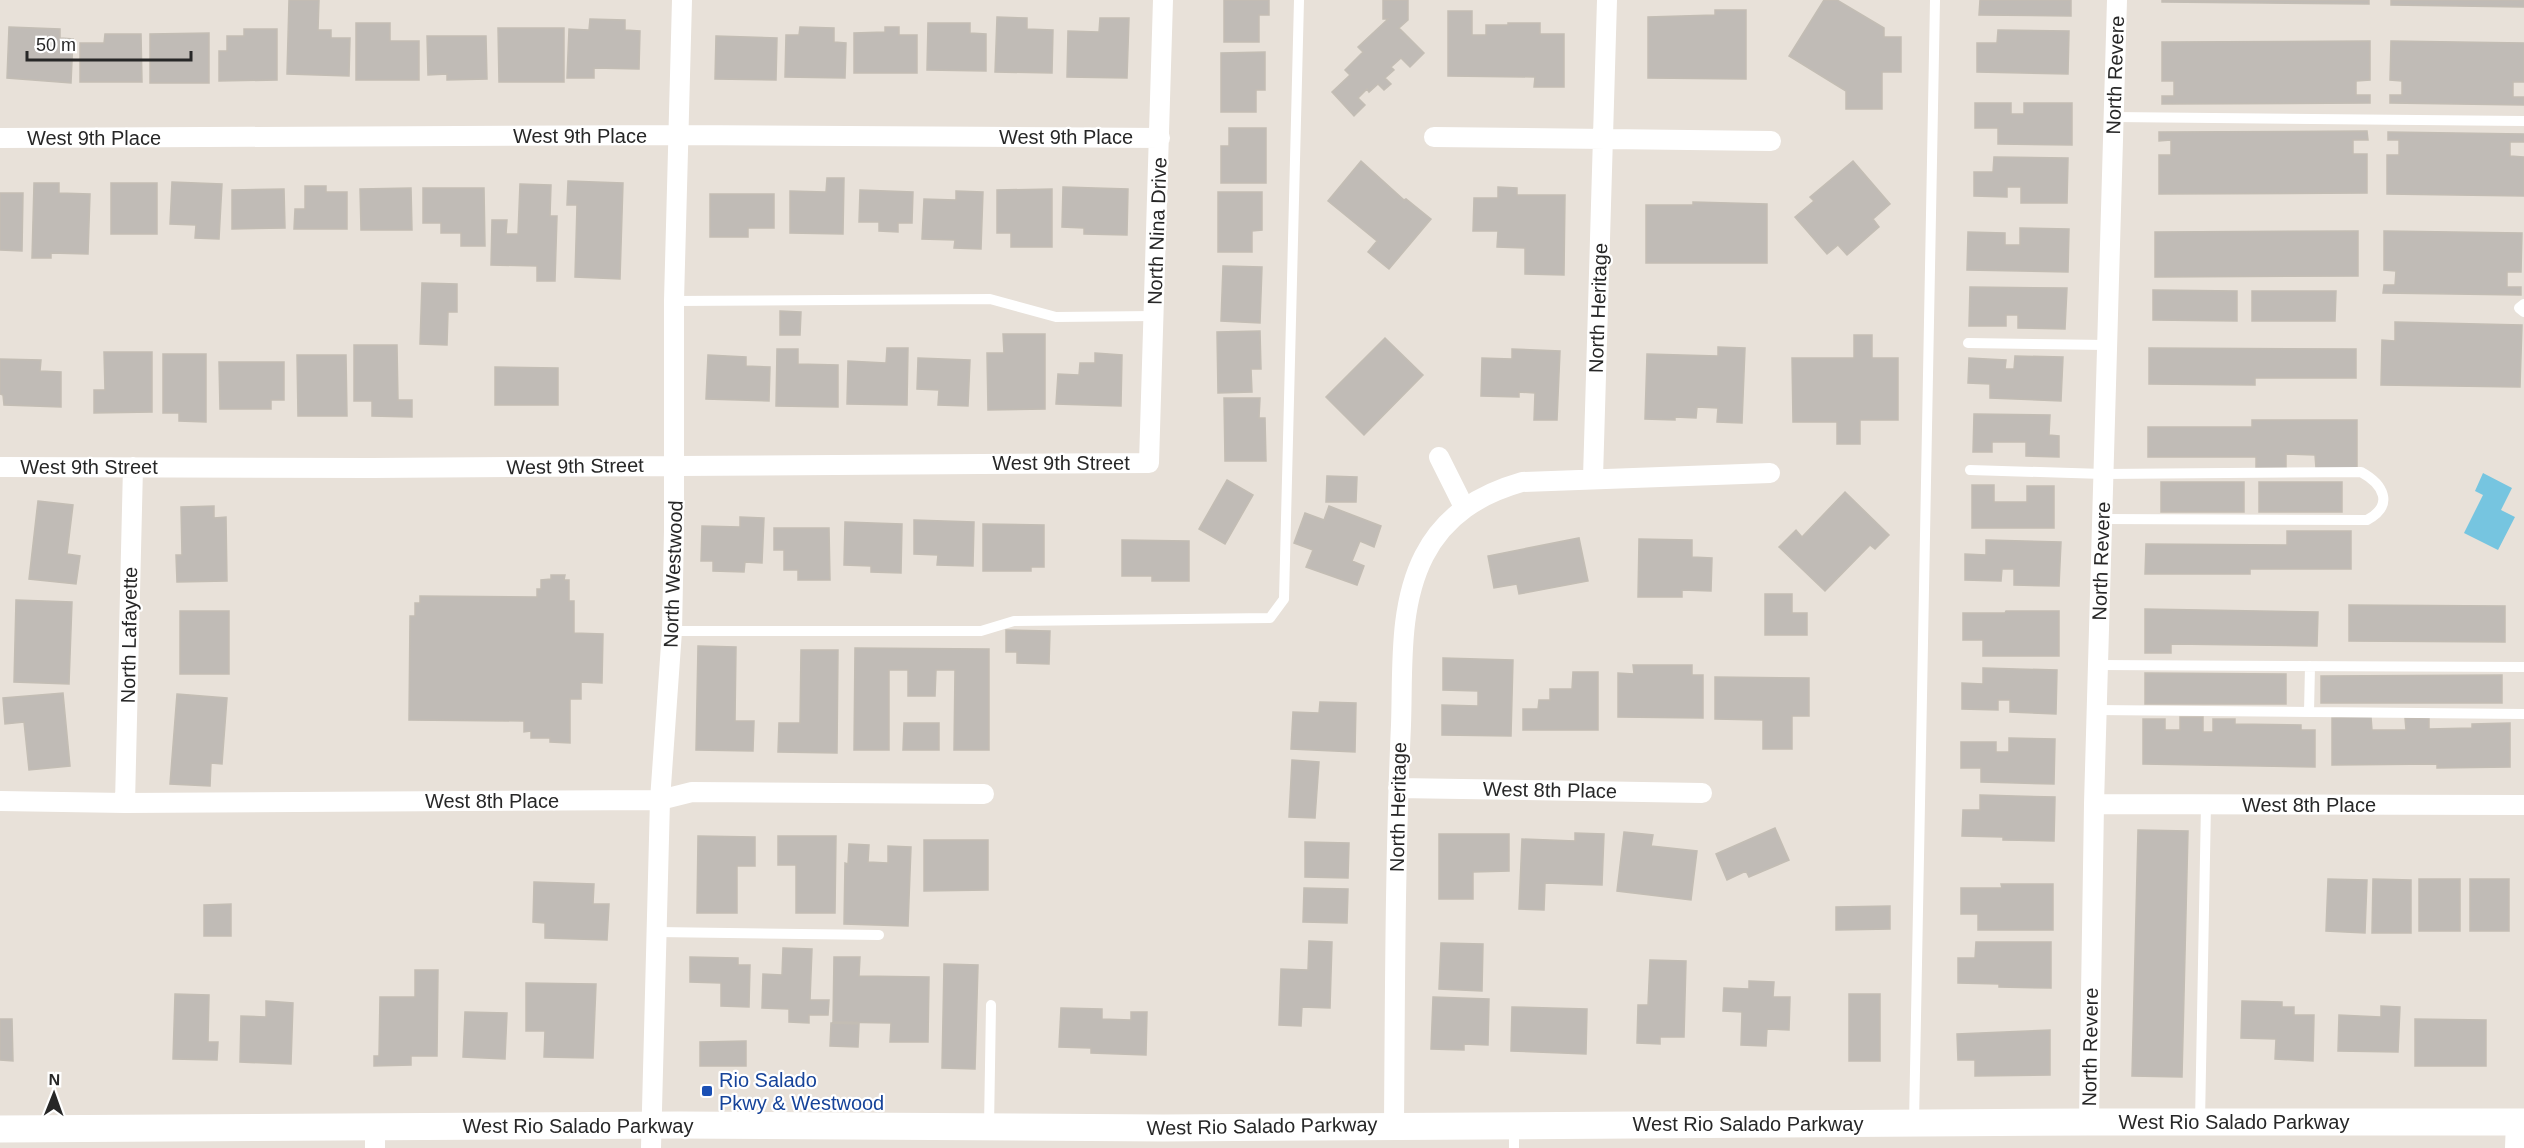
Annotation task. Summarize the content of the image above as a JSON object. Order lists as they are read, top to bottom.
{
  "streets": {
    "main road": ["West Rio Salado Parkway"],
    "street": [
      "North Revere",
      "West 9th Place",
      "North Nina Drive",
      "North Heritage",
      "West 9th Street",
      "North Westwood",
      "North Lafayette",
      "West 8th Place"
    ]
  },
  "crossings": [
    ["North Revere", "West 8th Place"],
    ["North Revere", "West Rio Salado Parkway"],
    ["West 9th Place", "North Nina Drive"],
    ["West 9th Place", "North Westwood"],
    ["North Nina Drive", "West 9th Street"],
    ["North Heritage", "West 8th Place"],
    ["North Heritage", "West Rio Salado Parkway"],
    ["West 9th Street", "North Westwood"],
    ["West 9th Street", "North Lafayette"],
    ["North Westwood", "West 8th Place"],
    ["North Westwood", "West Rio Salado Parkway"],
    ["North Lafayette", "West 8th Place"]
  ],
  "places": {
    "transit": ["Rio Salado Pkwy & Westwood"]
  },
  "scale_bar": "50 m",
  "north": "top"
}
